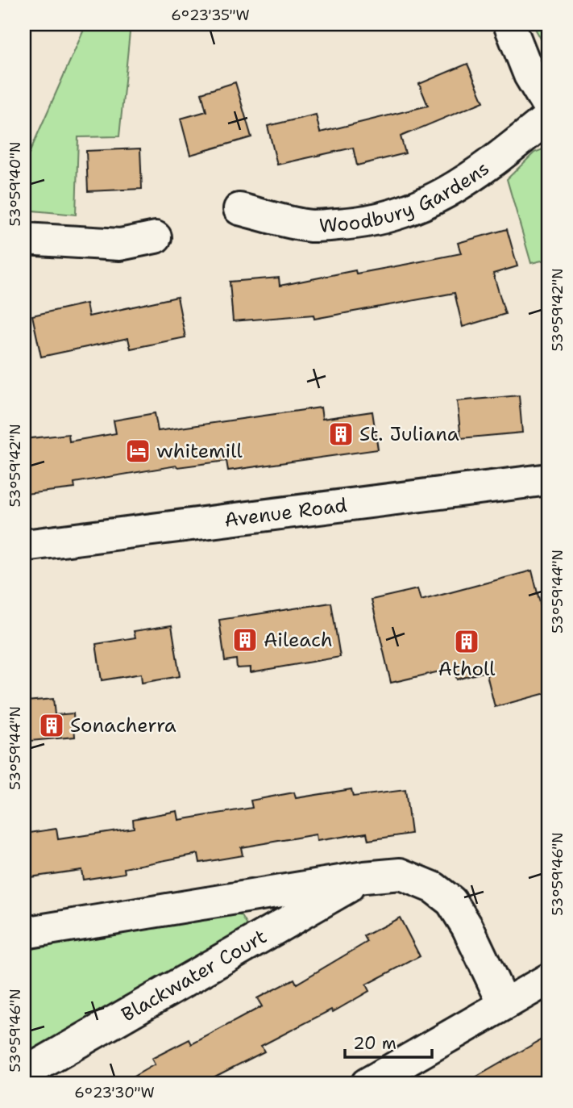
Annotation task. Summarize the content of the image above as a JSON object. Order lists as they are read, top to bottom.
{
  "streets": {
    "street": ["Woodbury Gardens", "Avenue Road", "Blackwater Court"]
  },
  "places": {
    "building": [
      "St. Juliana",
      "Aileach",
      "Atholl",
      "Sonacherra"
    ],
    "hotel": ["whitemill"]
  },
  "scale_bar": "20 m",
  "coordinates": [
    "6°23'35\"W",
    "53°59'40\"N",
    "53°59'42\"N",
    "53°59'44\"N",
    "53°59'46\"N",
    "6°23'30\"W"
  ]
}
